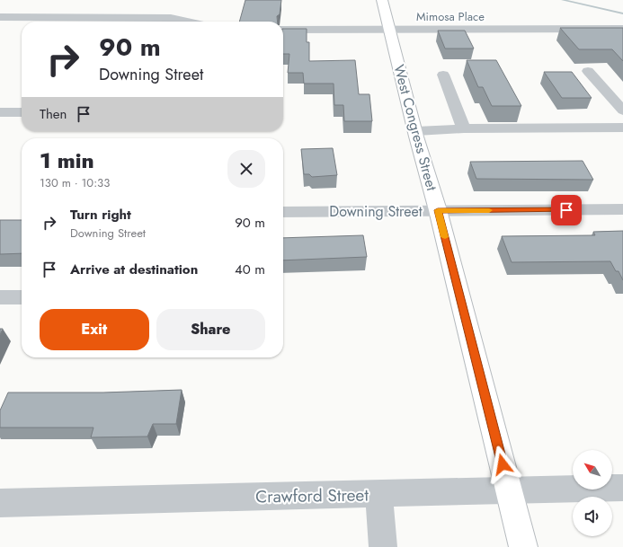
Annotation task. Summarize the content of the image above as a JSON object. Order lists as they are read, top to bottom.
{
  "streets": {
    "main road": ["West Congress Street"],
    "street": ["Mimosa Place", "Downing Street", "Crawford Street"]
  },
  "crossings": [
    ["Mimosa Place", "West Congress Street"],
    ["West Congress Street", "Downing Street"],
    ["West Congress Street", "Crawford Street"]
  ],
  "north": "top left",
  "page": {
    "turn": ["90 m", "Downing Street"],
    "then": "Then",
    "heading": ["1 min", "130 m · 10:33"],
    "list": [
      {
        "name": "Turn right",
        "note": "Downing Street",
        "value": "90 m"
      },
      {
        "name": "Arrive at destination",
        "value": "40 m"
      }
    ],
    "buttons": ["Exit", "Share"]
  }
}
